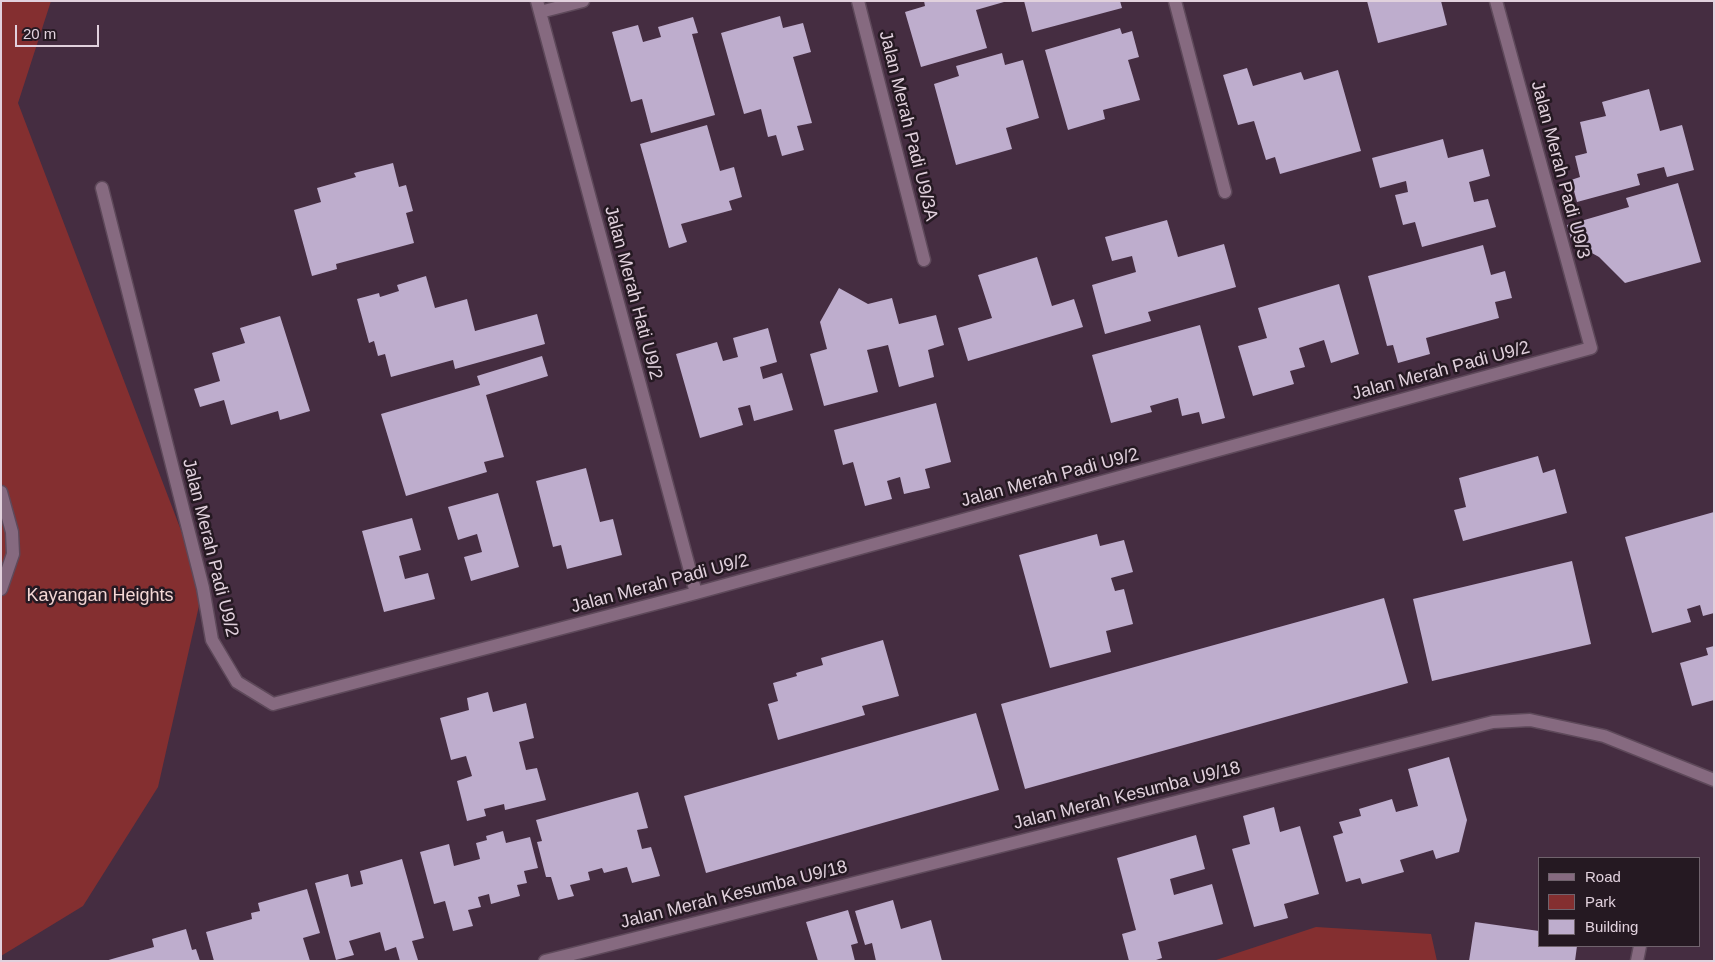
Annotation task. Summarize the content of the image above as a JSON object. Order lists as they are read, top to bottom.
{
  "streets": {
    "street": [
      "Jalan Merah Padi U9/3A",
      "Jalan Merah Padi U9/3",
      "Jalan Merah Hati U9/2",
      "Jalan Merah Padi U9/2",
      "Jalan Merah Kesumba U9/18"
    ]
  },
  "crossings": [
    ["Jalan Merah Padi U9/3", "Jalan Merah Padi U9/2"],
    ["Jalan Merah Hati U9/2", "Jalan Merah Padi U9/2"]
  ],
  "parks": ["Kayangan Heights"],
  "legend": ["Road", "Park", "Building"],
  "scale_bar": "20 m"
}
